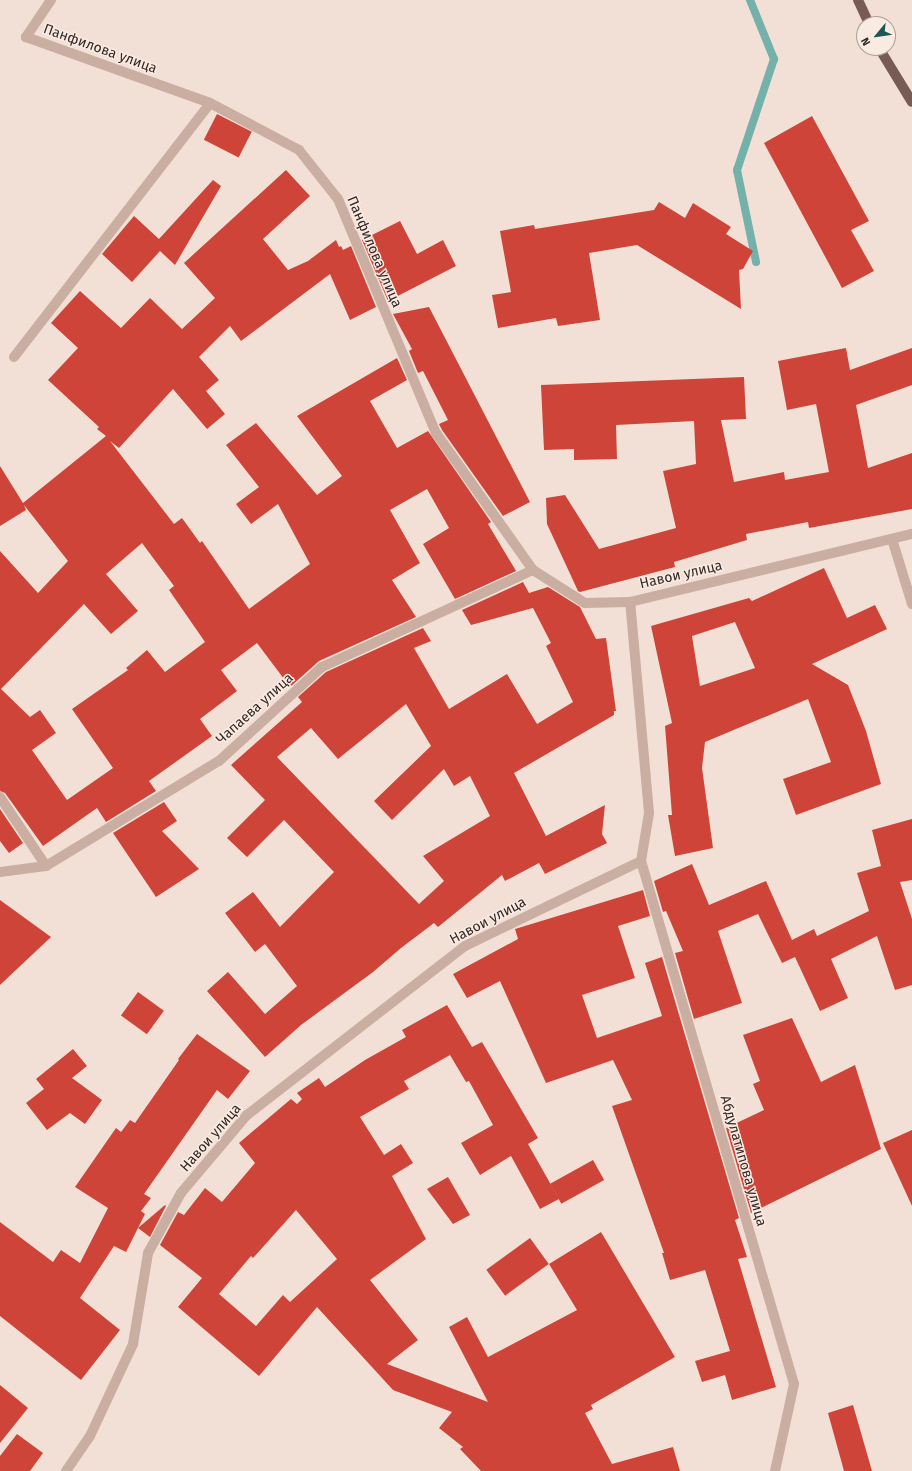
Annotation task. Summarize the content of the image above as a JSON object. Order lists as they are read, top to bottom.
{
  "streets": {
    "street": [
      "Панфилова улица",
      "Навои улица",
      "Чапаева улица",
      "Абдулатипова улица"
    ]
  },
  "crossings": [
    ["Панфилова улица", "Навои улица"],
    ["Панфилова улица", "Чапаева улица"],
    ["Навои улица", "Абдулатипова улица"]
  ],
  "north": "bottom left"
}
